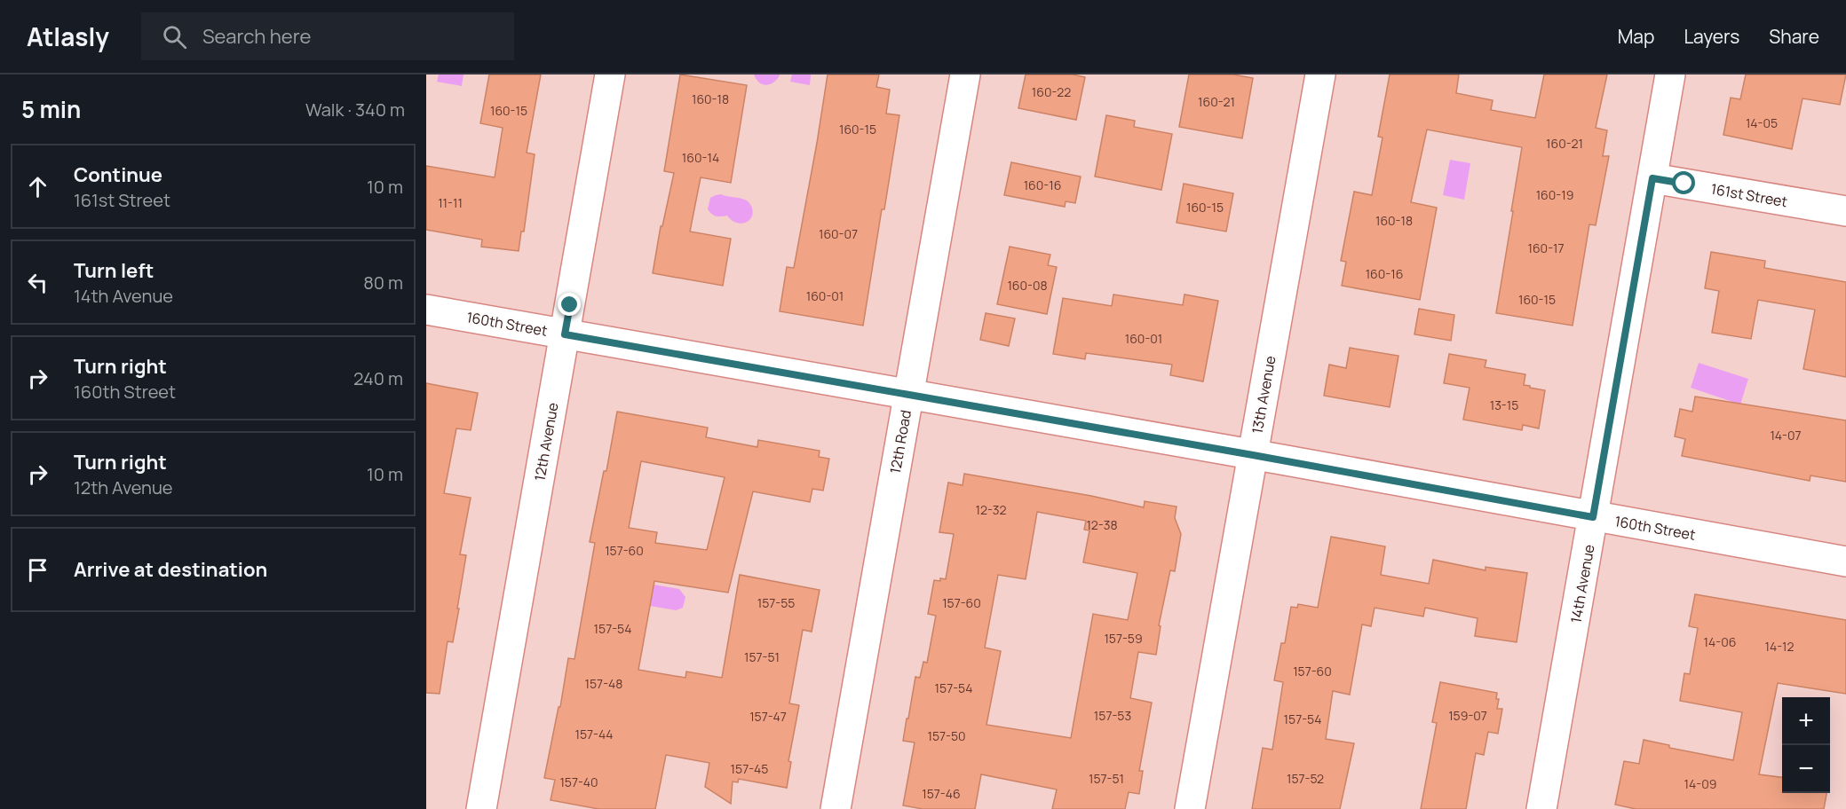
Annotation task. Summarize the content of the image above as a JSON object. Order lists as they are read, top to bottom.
{
  "streets": {
    "street": [
      "161st Street",
      "160th Street",
      "13th Avenue",
      "12th Avenue",
      "12th Road",
      "14th Avenue"
    ]
  },
  "crossings": [
    ["161st Street", "14th Avenue"],
    ["160th Street", "13th Avenue"],
    ["160th Street", "12th Avenue"],
    ["160th Street", "12th Road"],
    ["160th Street", "14th Avenue"]
  ],
  "house_numbers": [
    "160-22",
    "160-18",
    "160-21",
    "160-15",
    "14-05",
    "160-15",
    "160-21",
    "160-14",
    "160-16",
    "160-19",
    "11-11",
    "160-15",
    "160-18",
    "160-07",
    "160-17",
    "160-16",
    "160-08",
    "160-01",
    "160-15",
    "160-01",
    "13-15",
    "14-07",
    "12-32",
    "12-38",
    "157-60",
    "157-55",
    "157-60",
    "157-54",
    "157-59",
    "14-06",
    "14-12",
    "157-51",
    "157-60",
    "157-48",
    "157-54",
    "157-53",
    "159-07",
    "157-47",
    "157-54",
    "157-44",
    "157-50",
    "157-45",
    "157-51",
    "157-52",
    "157-40",
    "14-09",
    "157-46"
  ],
  "page": {
    "header": "Atlasly",
    "search": "Search here",
    "nav": ["Map", "Layers", "Share"],
    "heading": ["5 min", "Walk · 340 m"],
    "list": [
      ["Continue", "161st Street", "10 m"],
      ["Turn left", "14th Avenue", "80 m"],
      ["Turn right", "160th Street", "240 m"],
      ["Turn right", "12th Avenue", "10 m"],
      "Arrive at destination"
    ],
    "map_buttons": ["+", "−"]
  }
}
